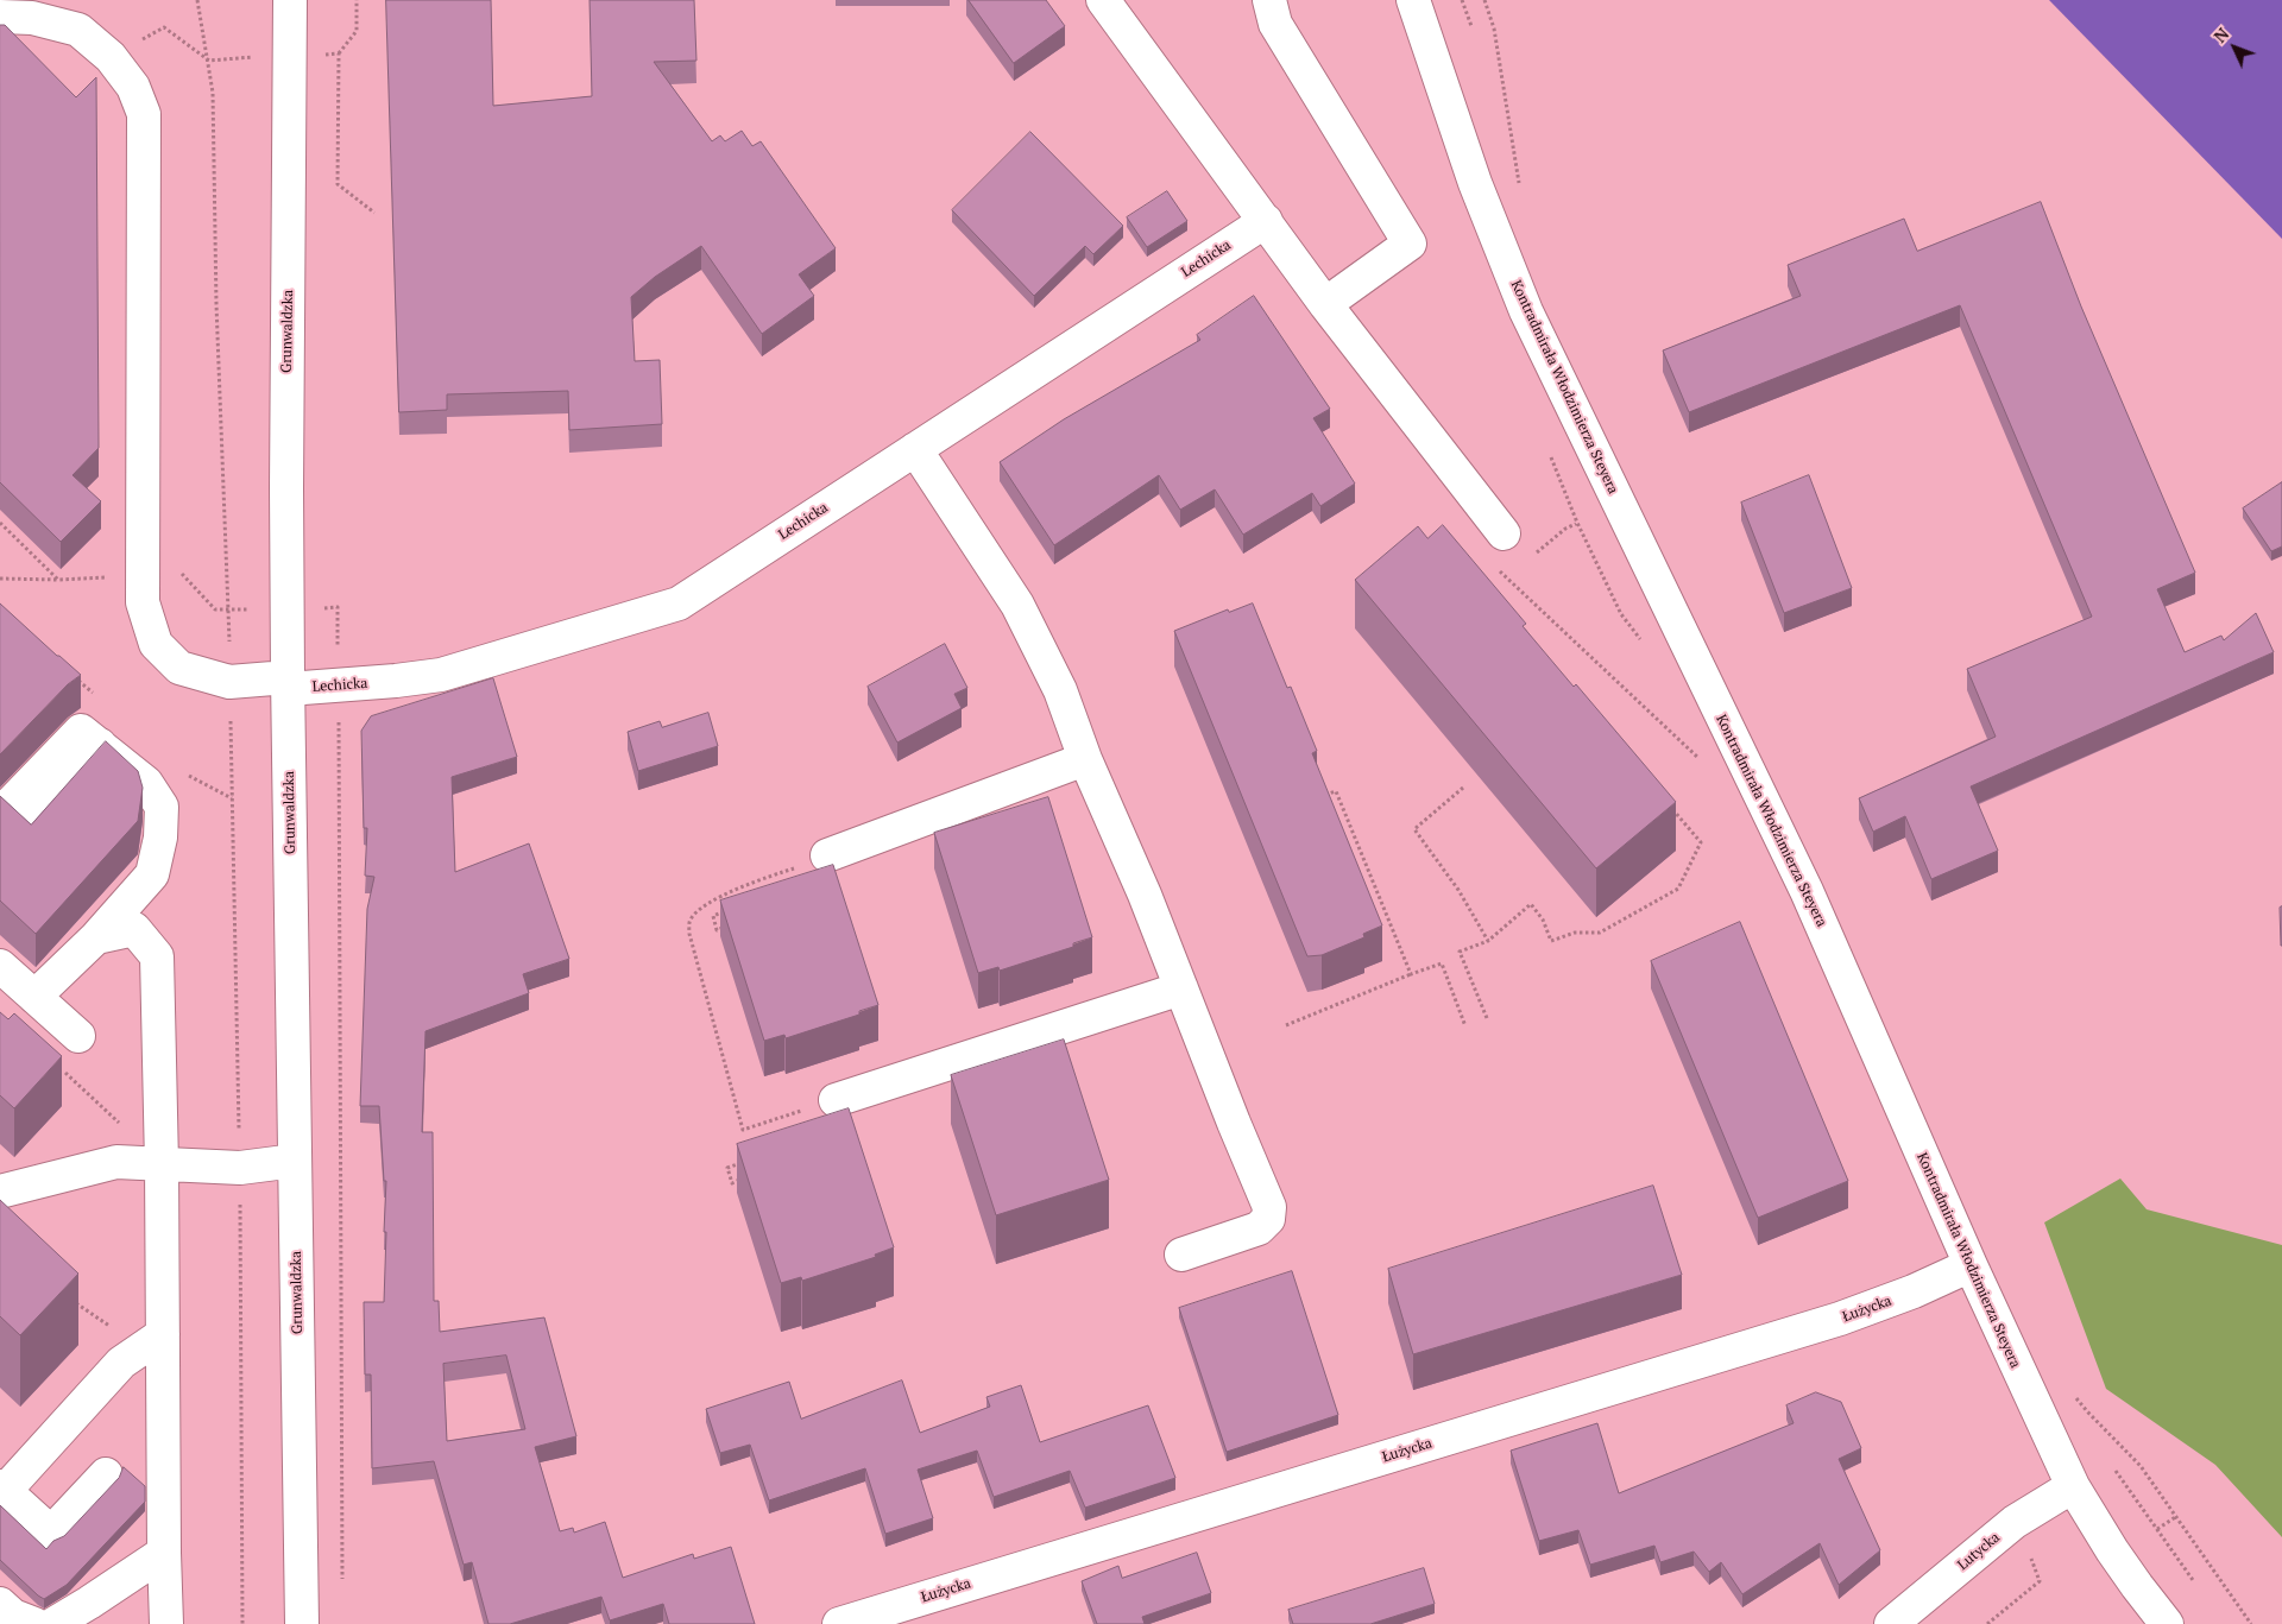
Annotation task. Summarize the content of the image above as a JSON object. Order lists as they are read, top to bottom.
{
  "streets": {
    "street": [
      "Lechicka",
      "Grunwaldzka",
      "Kontradmirała Włodzimierza Steyera",
      "Łużycka",
      "Lutycka"
    ]
  },
  "crossings": [
    ["Lechicka", "Grunwaldzka"],
    ["Kontradmirała Włodzimierza Steyera", "Łużycka"],
    ["Kontradmirała Włodzimierza Steyera", "Lutycka"]
  ],
  "north": "top left"
}
